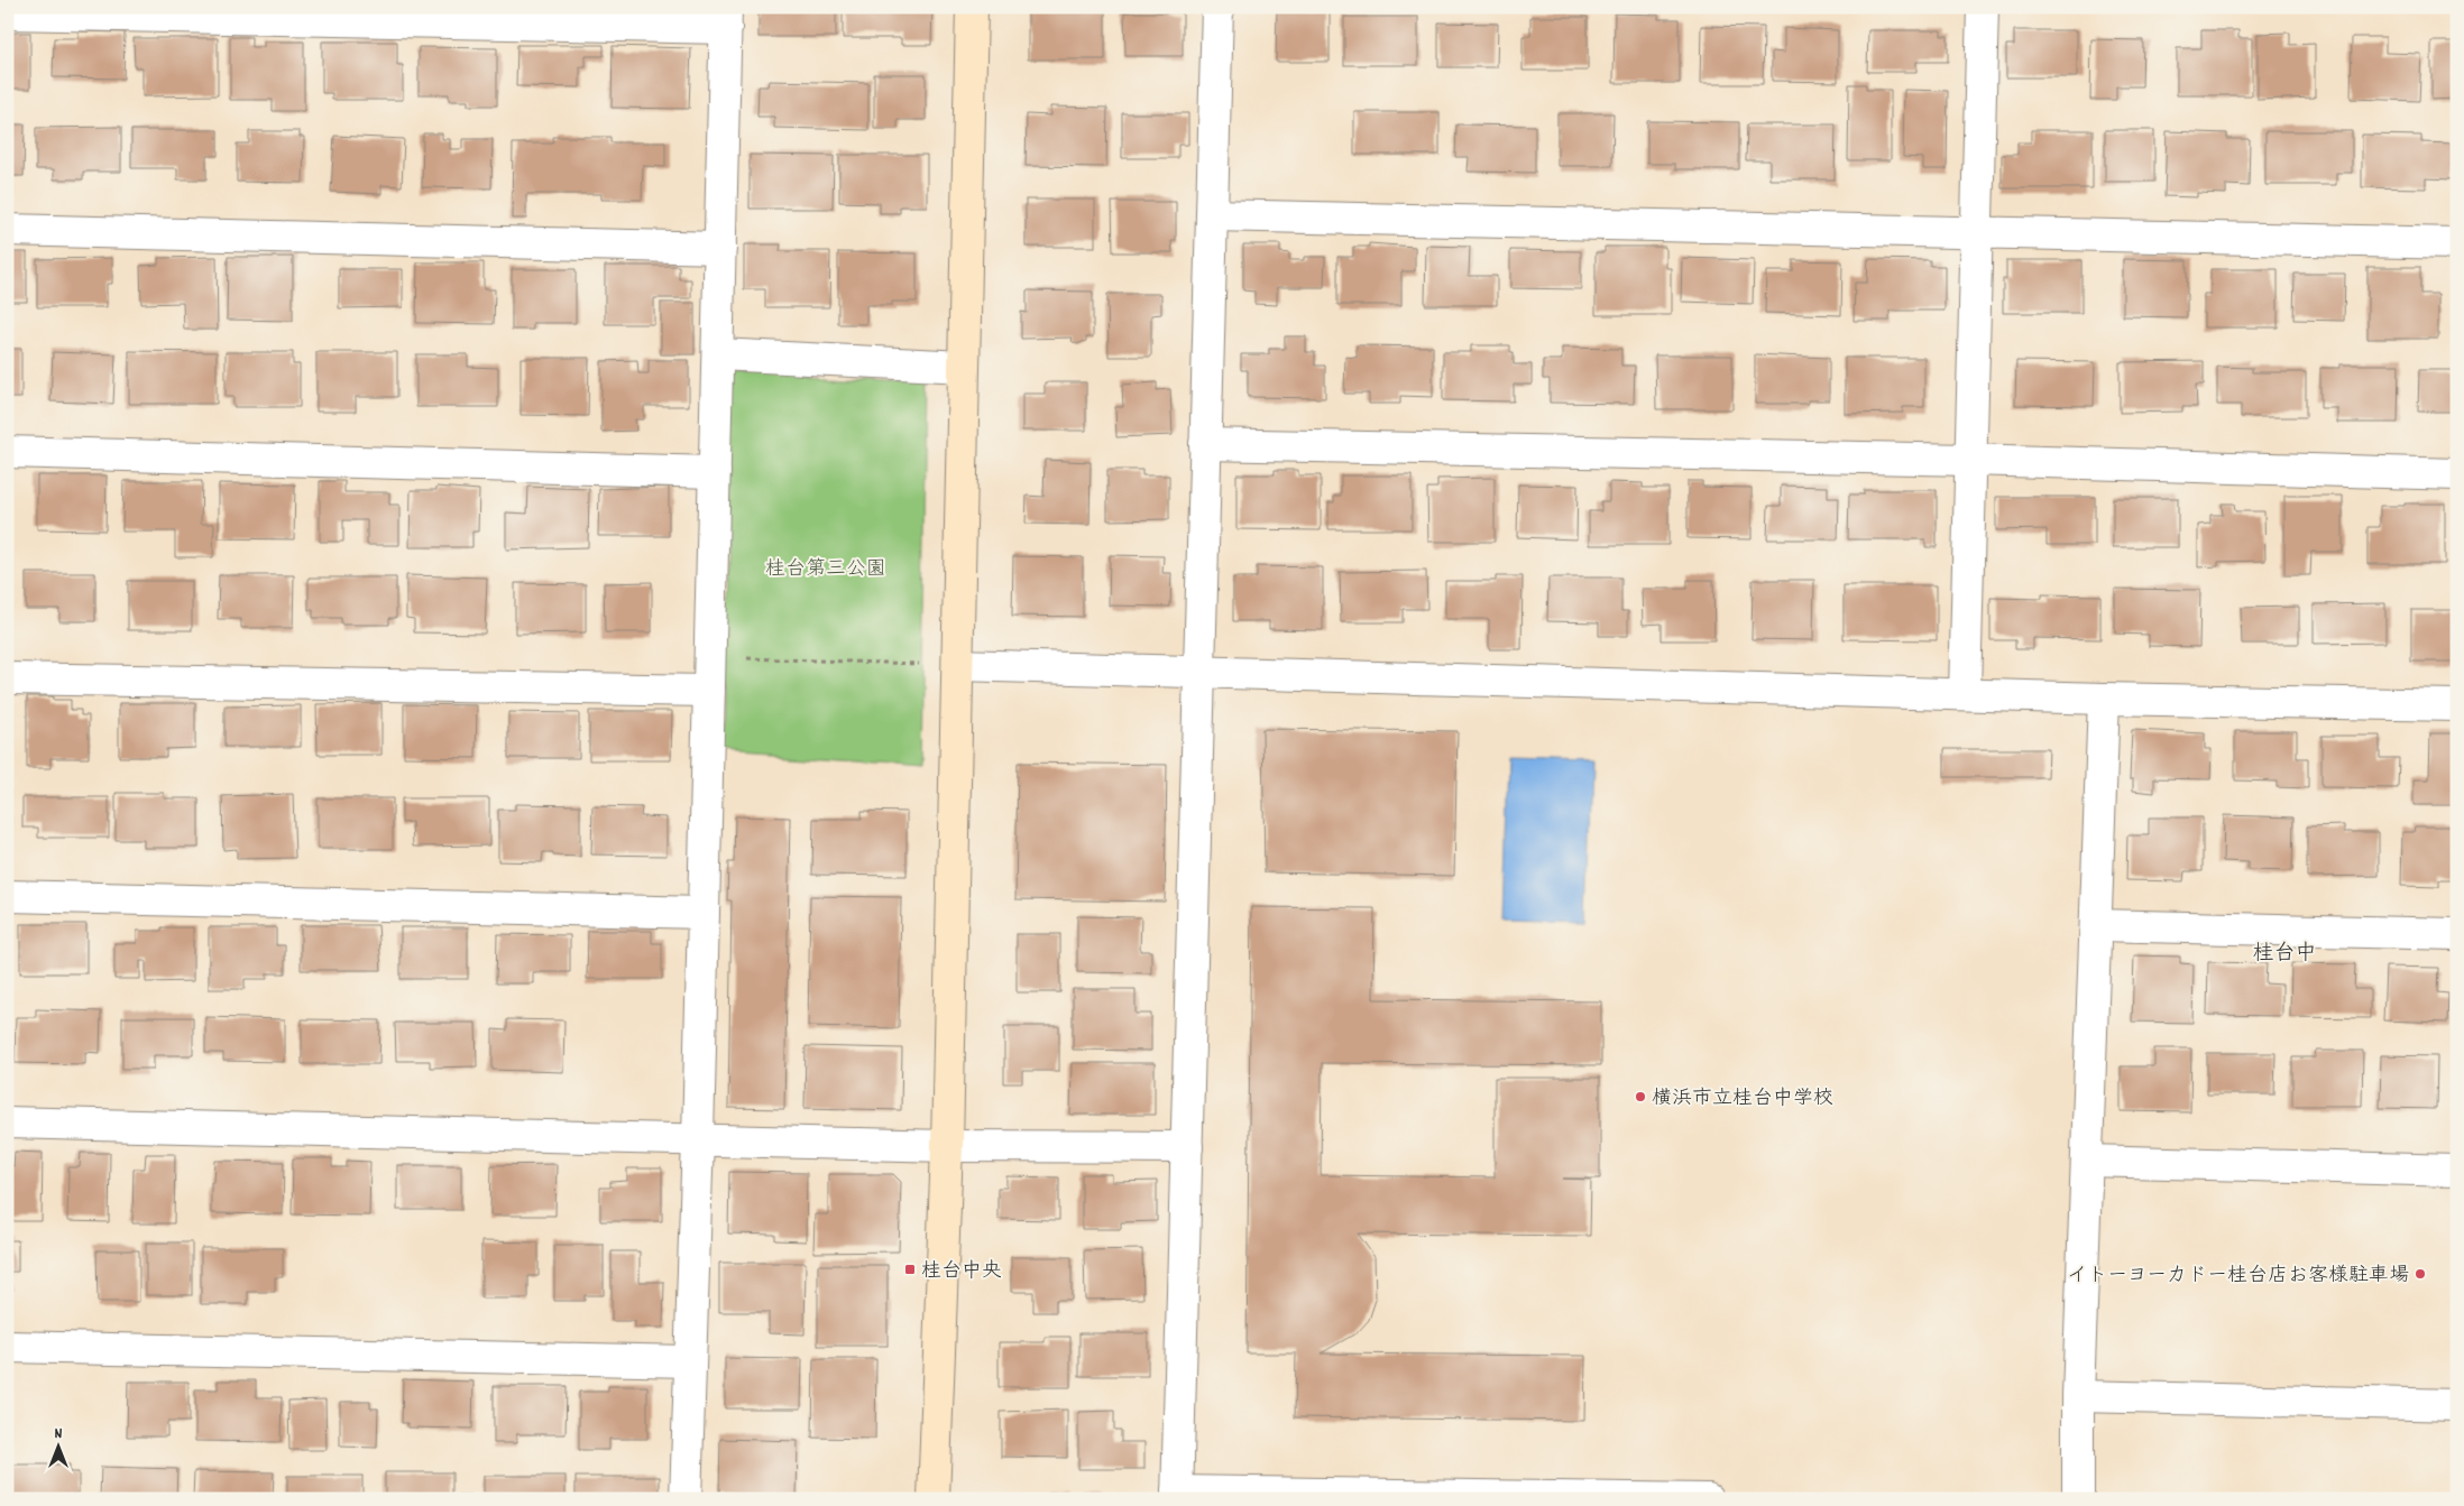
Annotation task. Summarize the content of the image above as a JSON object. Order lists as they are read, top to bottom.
{
  "districts": ["桂台中"],
  "parks": ["桂台第三公園"],
  "places": {
    "other": ["横浜市立桂台中学校", "イトーヨーカドー桂台店お客様駐車場"],
    "transit": ["桂台中央"]
  },
  "north": "top"
}
